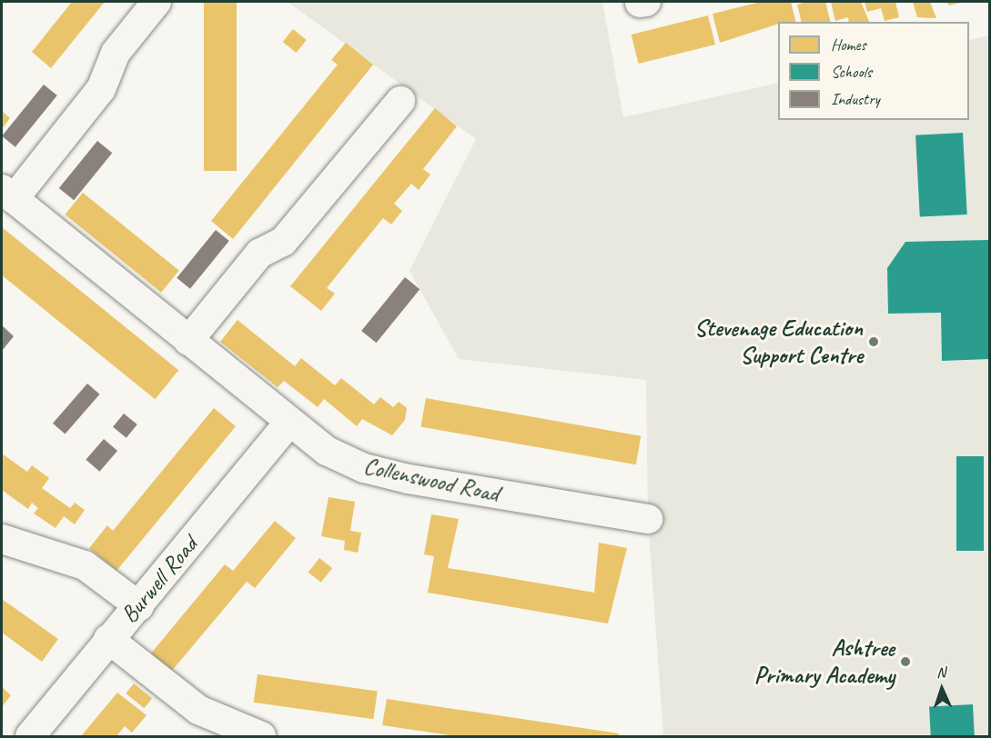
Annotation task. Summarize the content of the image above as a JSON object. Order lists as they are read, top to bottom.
{
  "streets": {
    "street": ["Collenswood Road", "Burwell Road"]
  },
  "crossings": [
    ["Collenswood Road", "Burwell Road"]
  ],
  "places": ["Stevenage Education Support Centre", "Ashtree Primary Academy"],
  "legend": ["Homes", "Schools", "Industry"],
  "north": "top"
}
